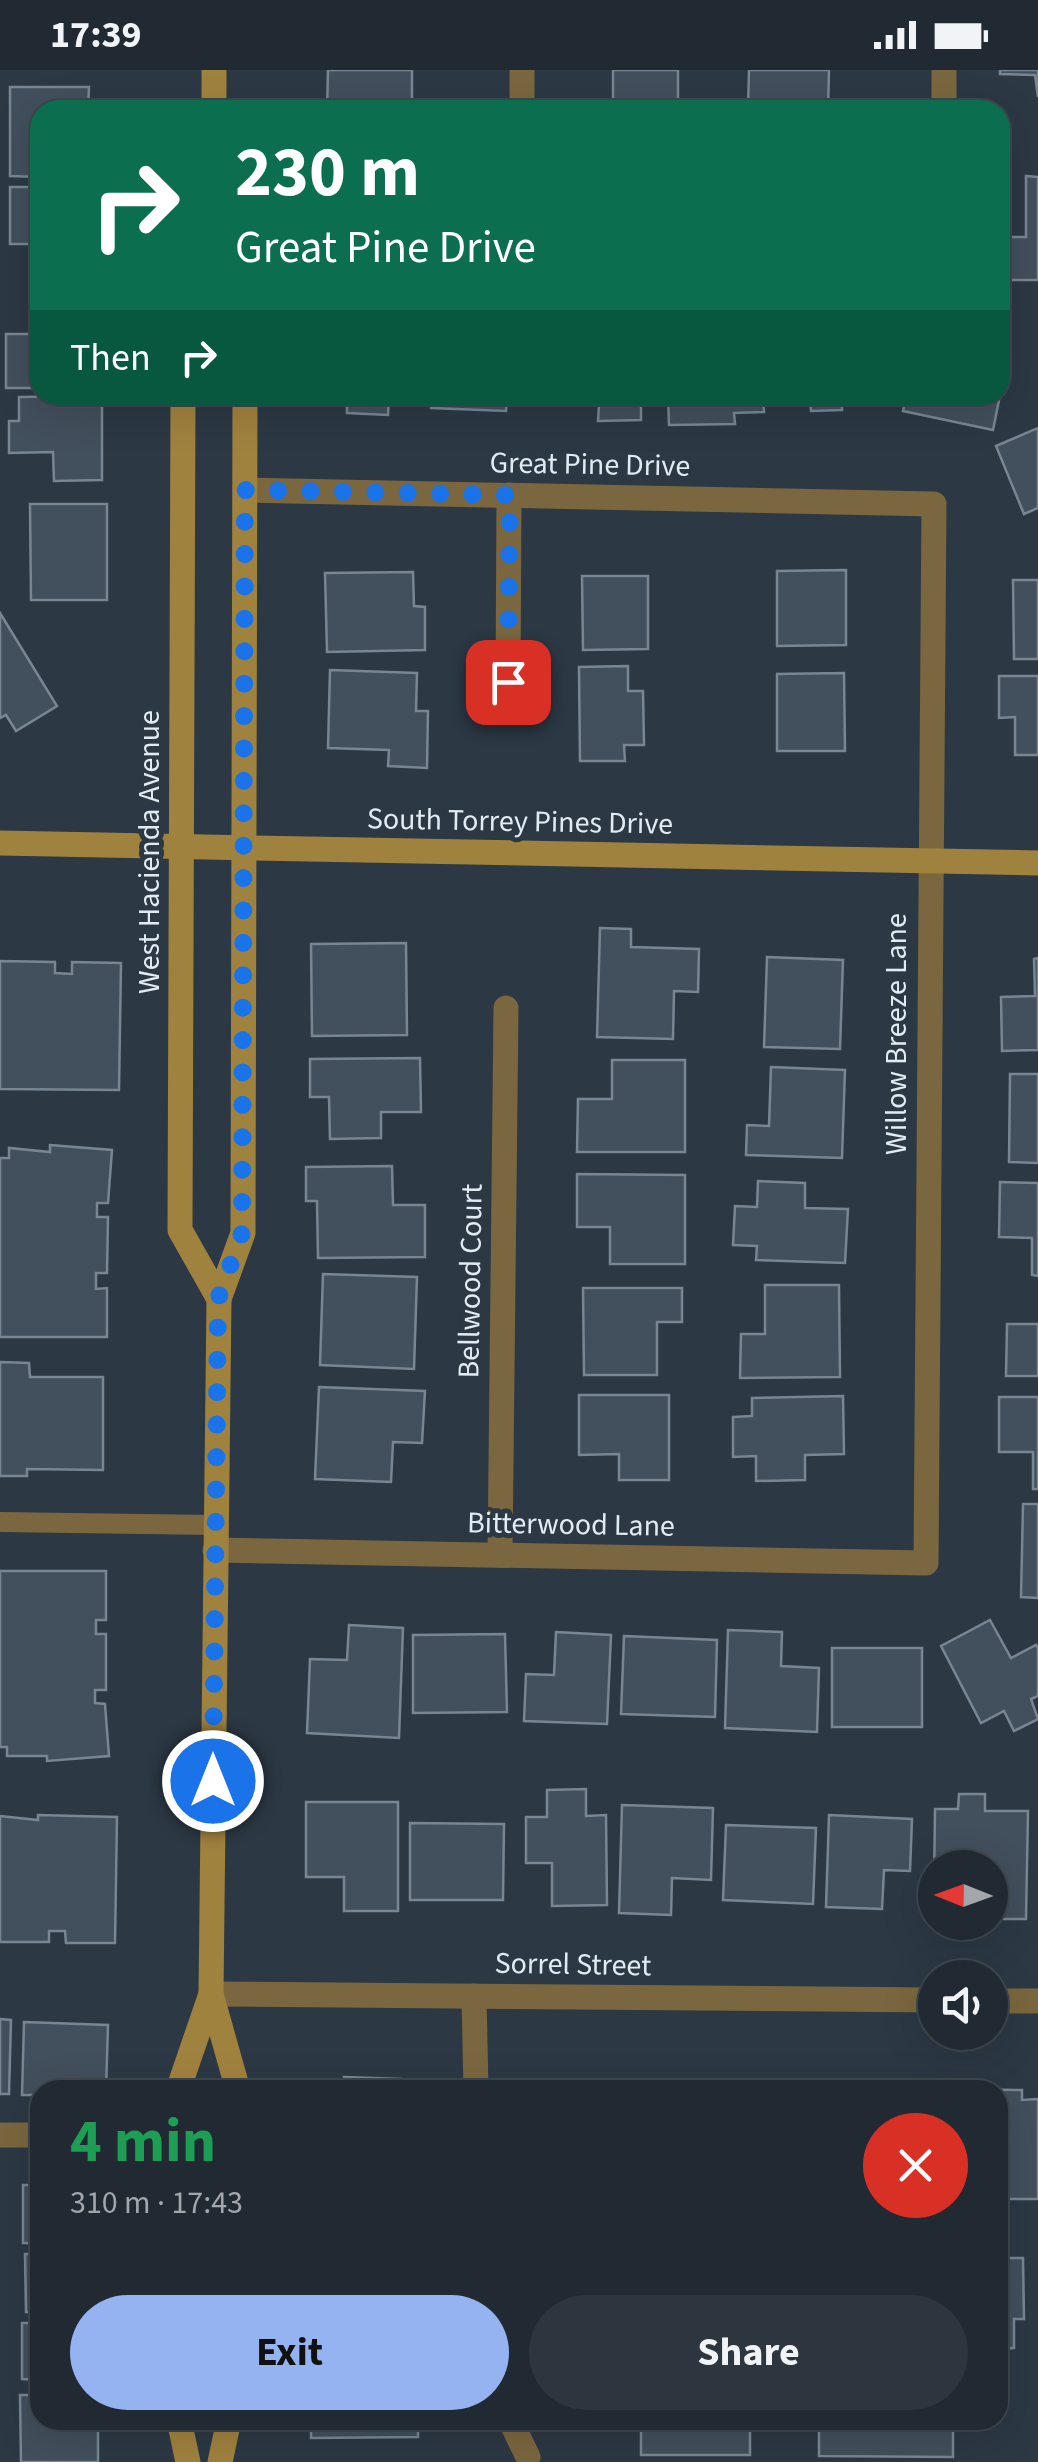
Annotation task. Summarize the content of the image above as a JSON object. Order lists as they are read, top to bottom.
{
  "streets": {
    "main road": ["South Torrey Pines Drive", "West Hacienda Avenue"],
    "street": [
      "Great Pine Drive",
      "Willow Breeze Lane",
      "Bellwood Court",
      "Bitterwood Lane",
      "Sorrel Street"
    ]
  },
  "crossings": [
    ["Great Pine Drive", "West Hacienda Avenue"],
    ["Great Pine Drive", "Willow Breeze Lane"],
    ["South Torrey Pines Drive", "West Hacienda Avenue"],
    ["South Torrey Pines Drive", "Willow Breeze Lane"],
    ["West Hacienda Avenue", "Bitterwood Lane"],
    ["West Hacienda Avenue", "Sorrel Street"],
    ["Willow Breeze Lane", "Bitterwood Lane"],
    ["Bellwood Court", "Bitterwood Lane"]
  ],
  "north": "left",
  "page": {
    "status": "17:39",
    "turn": ["230 m", "Great Pine Drive"],
    "then": "Then",
    "heading": ["4 min", "310 m · 17:43"],
    "buttons": ["Exit", "Share"]
  }
}
